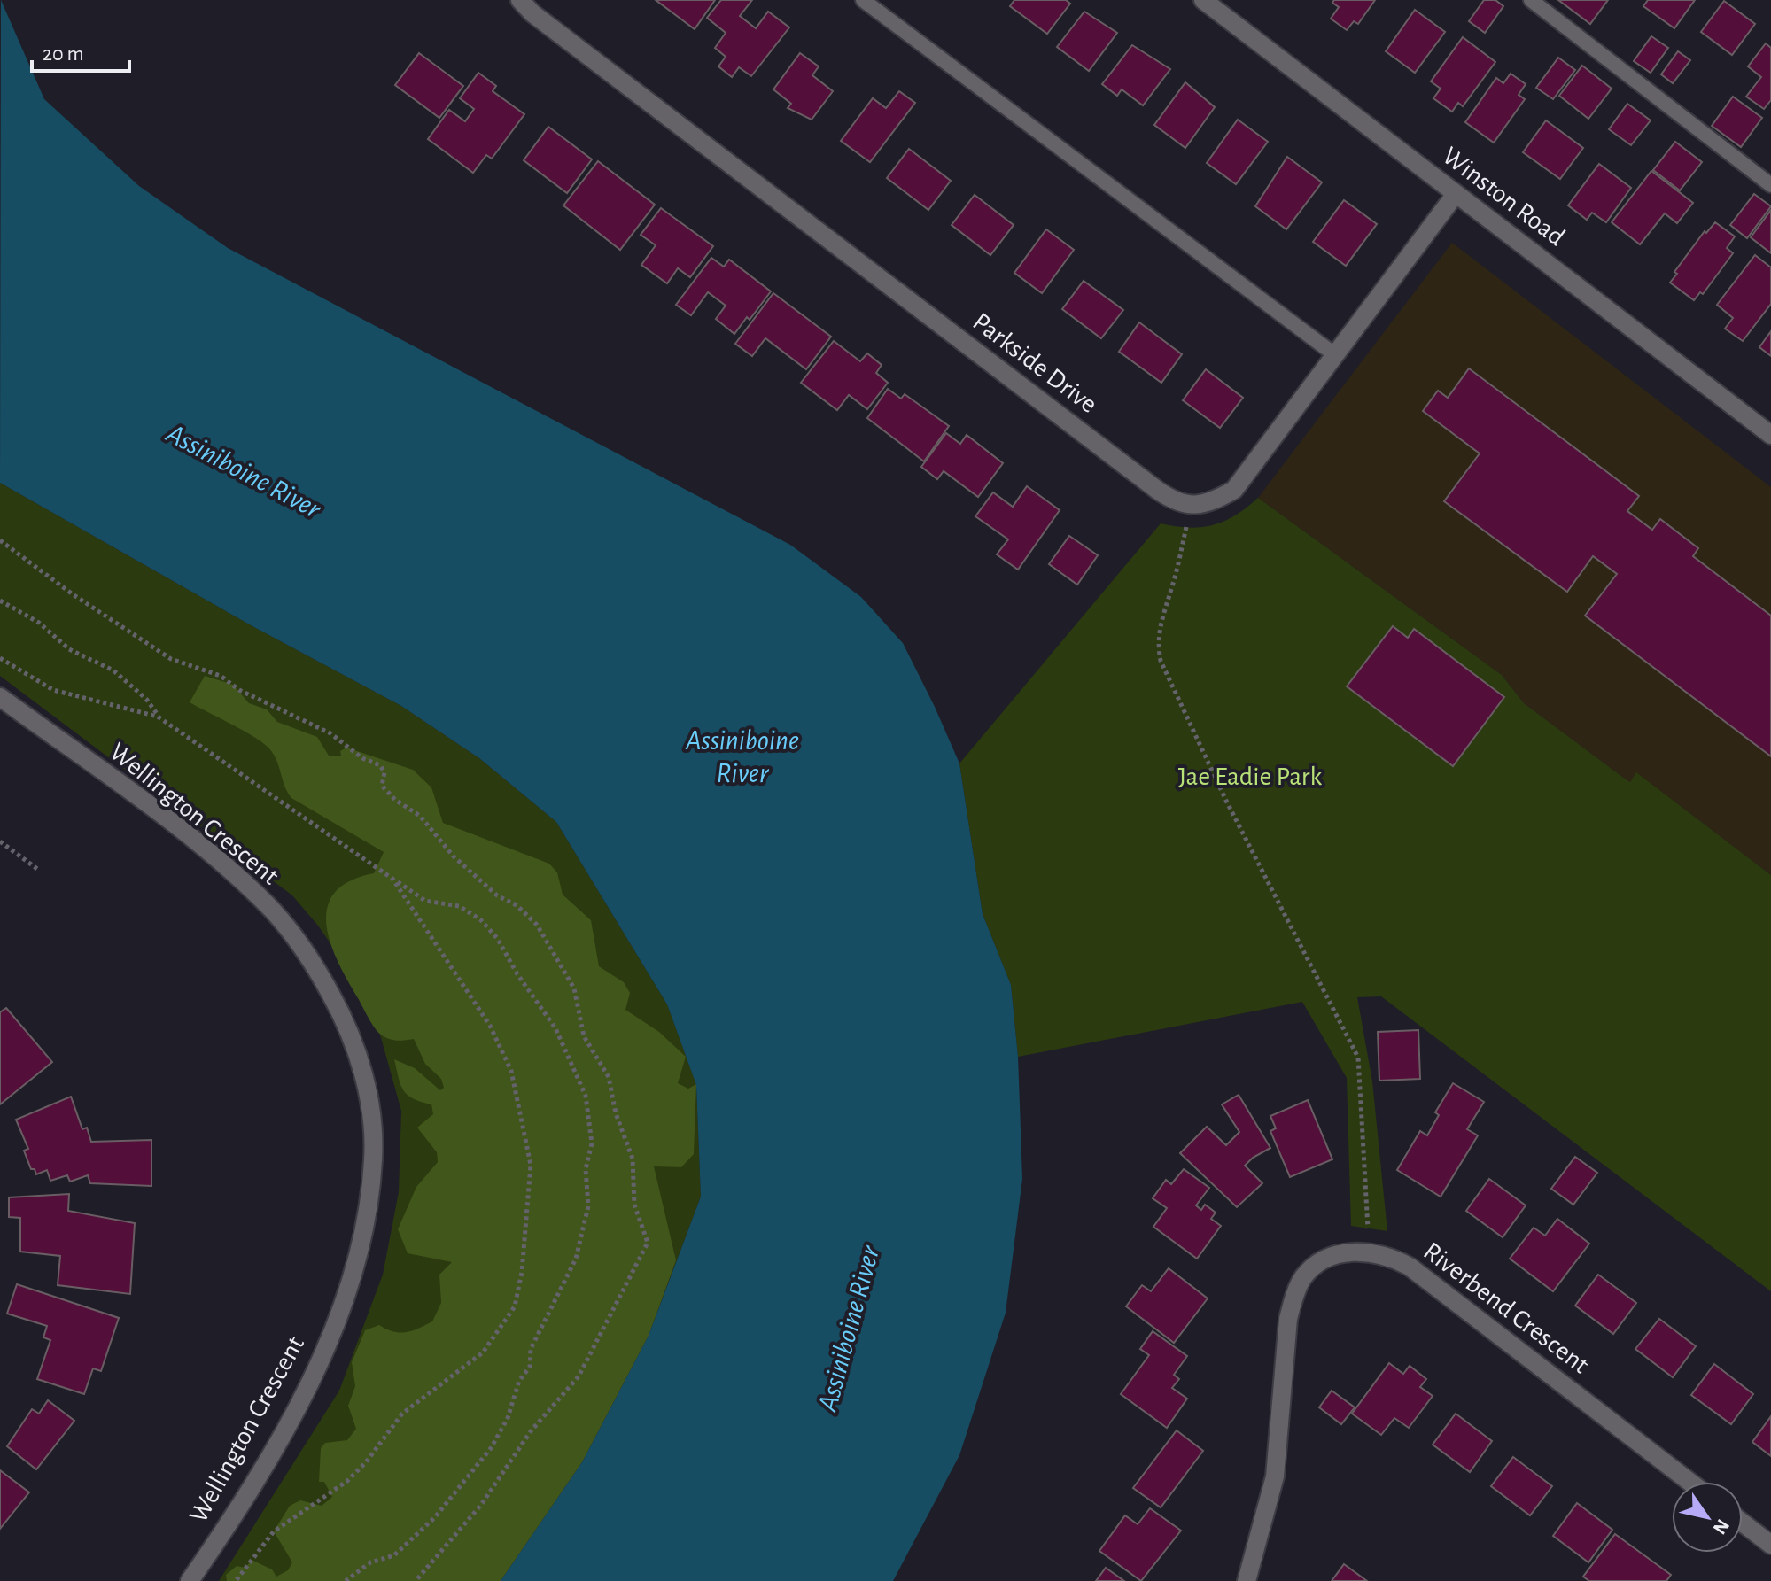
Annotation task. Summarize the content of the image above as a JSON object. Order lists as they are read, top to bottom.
{
  "streets": {
    "street": [
      "Winston Road",
      "Parkside Drive",
      "Wellington Crescent",
      "Riverbend Crescent"
    ]
  },
  "water": ["Assiniboine River"],
  "parks": ["Jae Eadie Park"],
  "scale_bar": "20 m",
  "north": "bottom right"
}
